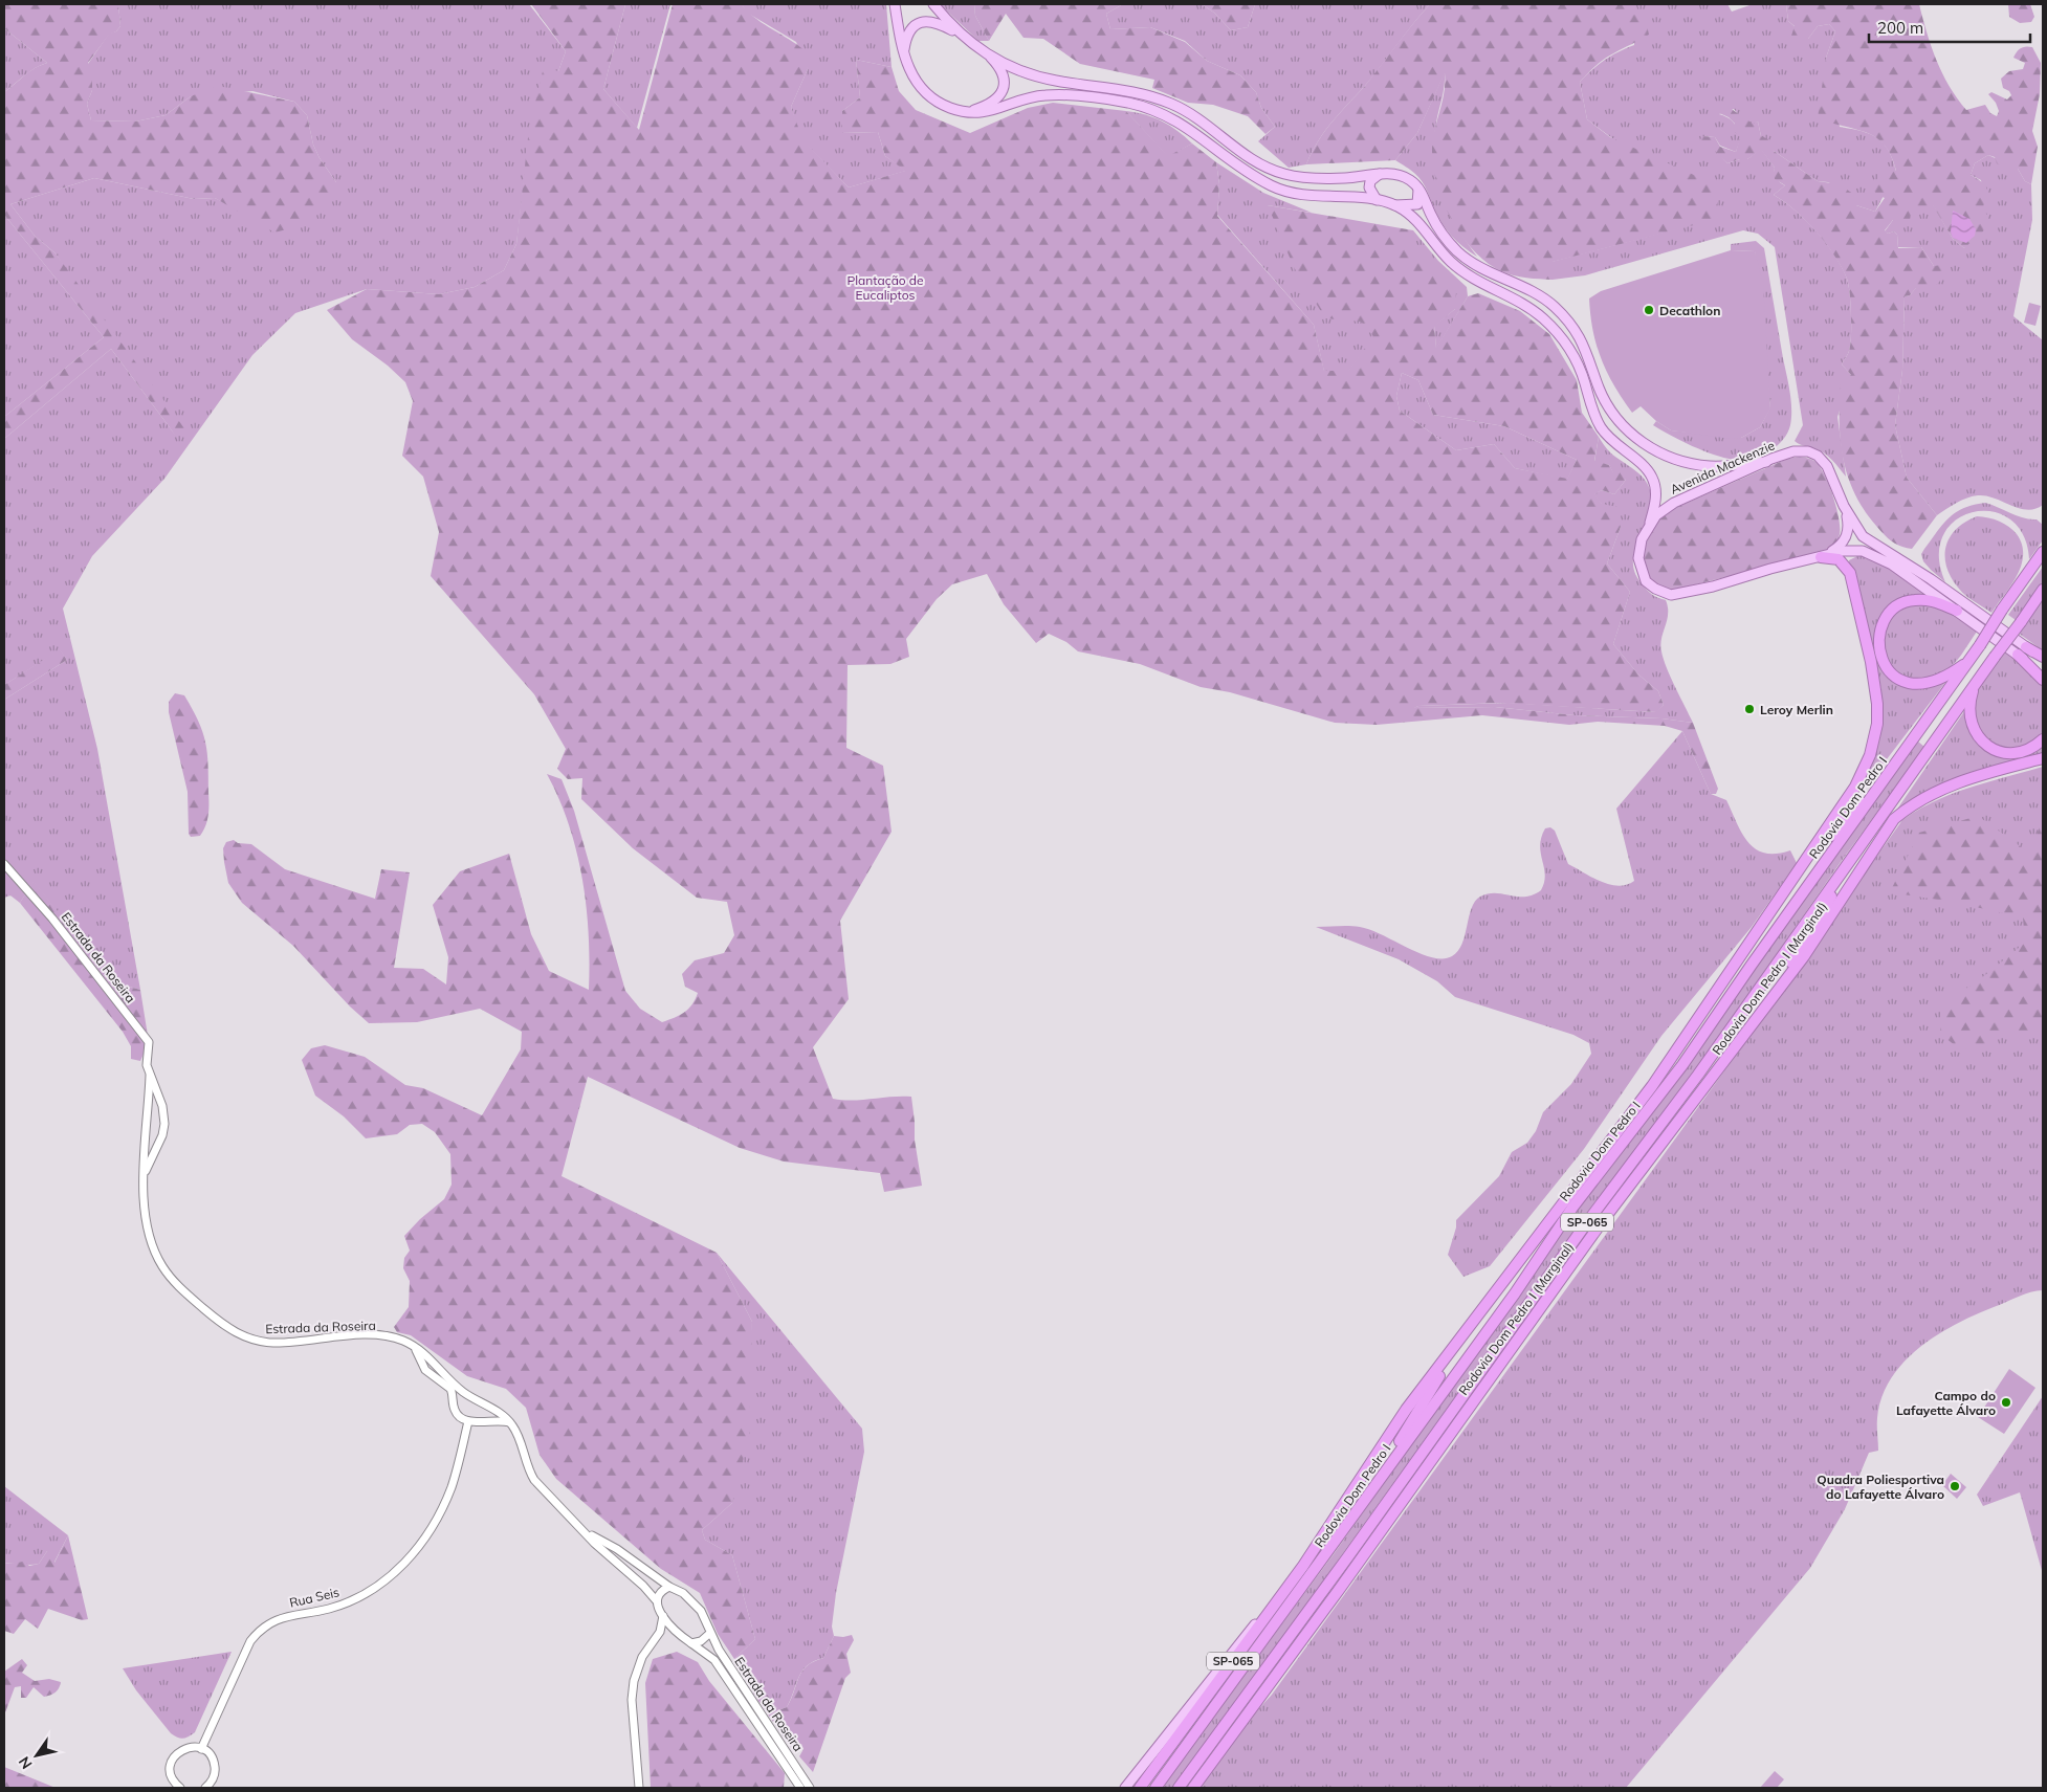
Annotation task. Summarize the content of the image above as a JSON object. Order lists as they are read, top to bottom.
{
  "streets": {
    "highway": ["Rodovia Dom Pedro I", "Rodovia Dom Pedro I (Marginal)", "SP-065"],
    "main road": ["Avenida Mackenzie"],
    "street": ["Estrada da Roseira", "Rua Seis"]
  },
  "parks": ["Plantação de Eucaliptos"],
  "places": [
    "Decathlon",
    "Leroy Merlin",
    "Campo do Lafayette Álvaro",
    "Quadra Poliesportiva do Lafayette Álvaro"
  ],
  "scale_bar": "200 m",
  "north": "bottom left"
}
